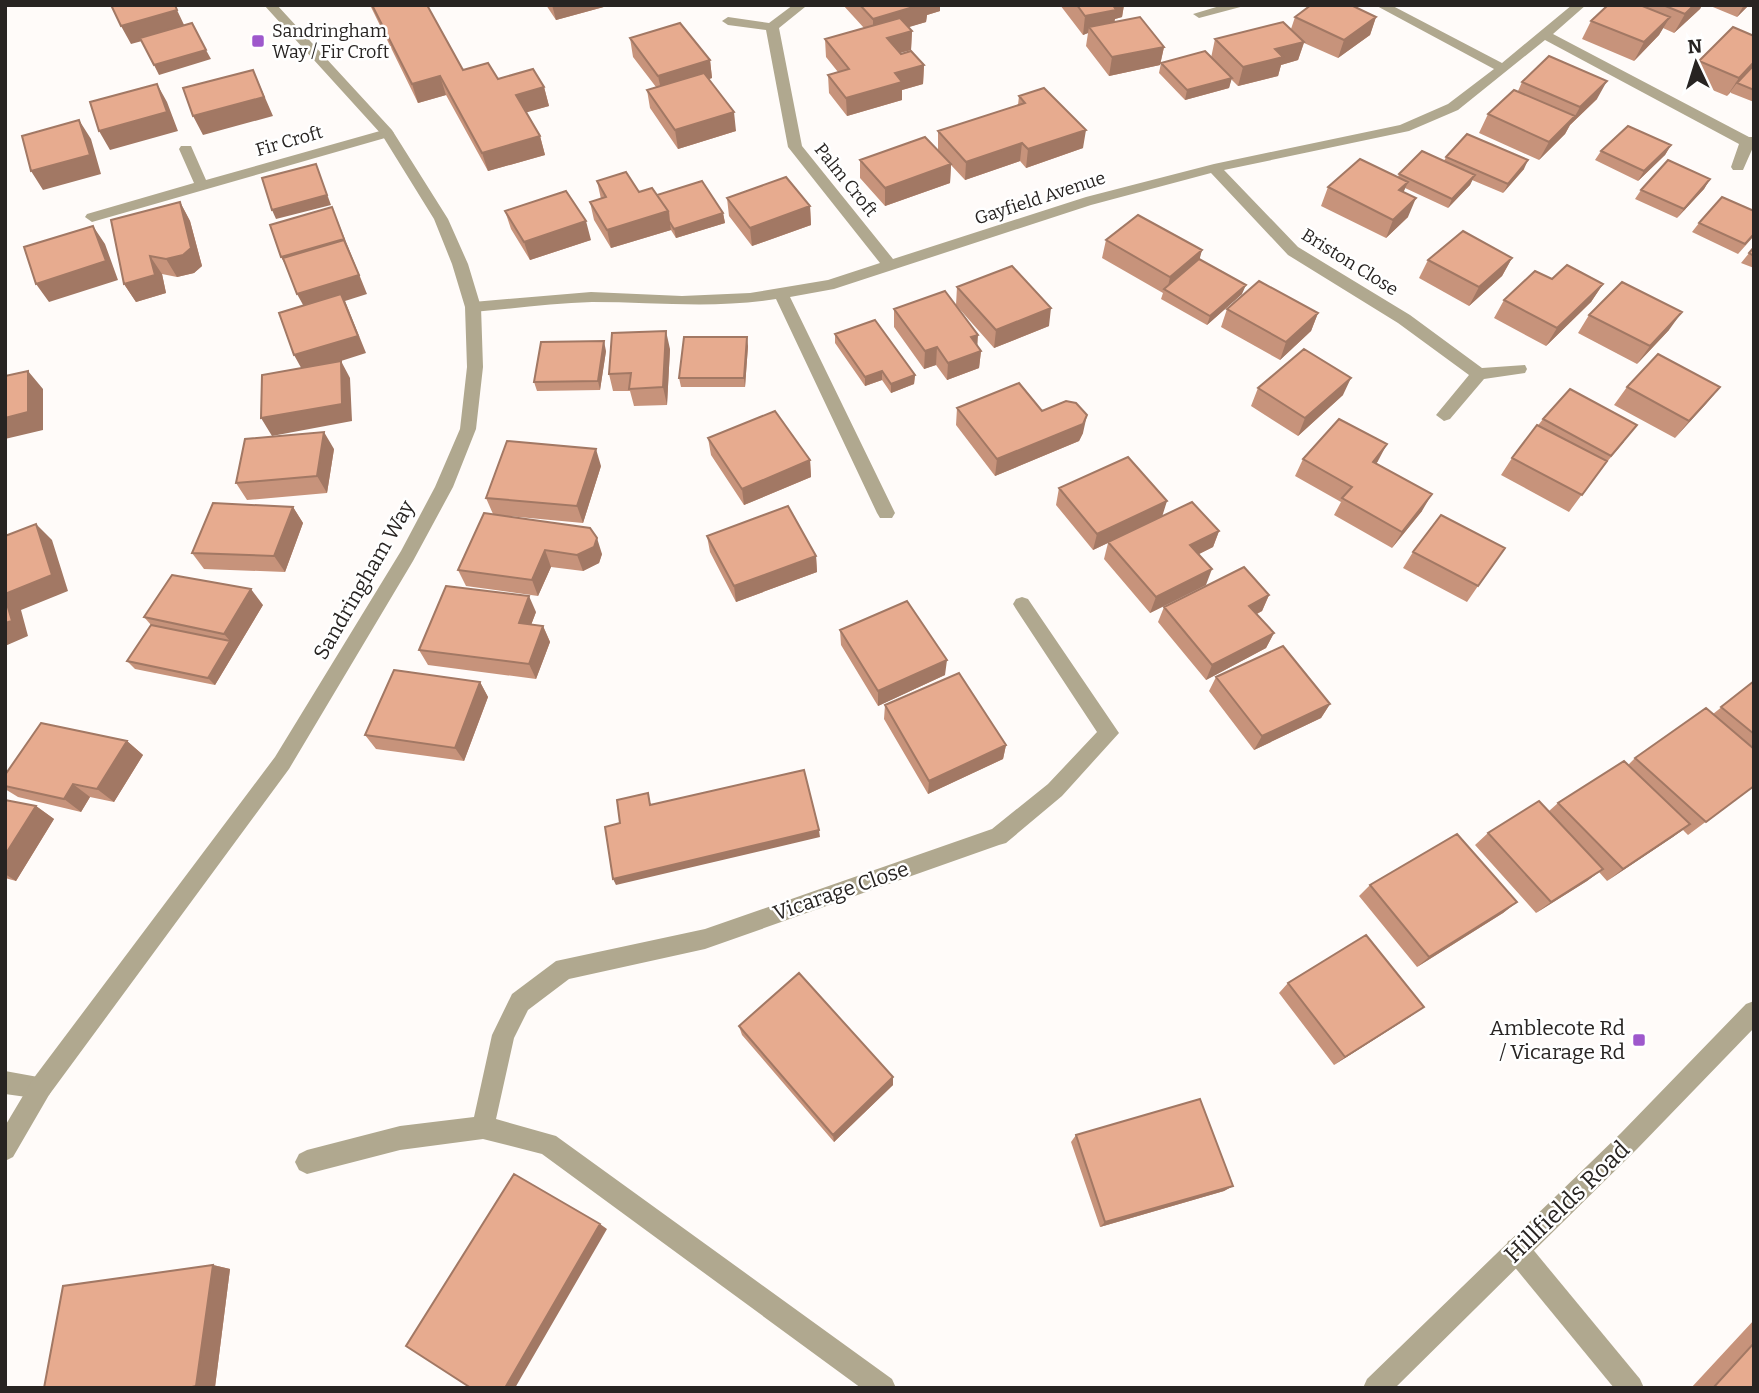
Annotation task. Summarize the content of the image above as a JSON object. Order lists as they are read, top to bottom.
{
  "streets": {
    "street": [
      "Fir Croft",
      "Palm Croft",
      "Gayfield Avenue",
      "Briston Close",
      "Sandringham Way",
      "Vicarage Close",
      "Hillfields Road"
    ]
  },
  "crossings": [
    ["Fir Croft", "Sandringham Way"],
    ["Palm Croft", "Gayfield Avenue"],
    ["Gayfield Avenue", "Briston Close"],
    ["Gayfield Avenue", "Sandringham Way"]
  ],
  "places": {
    "transit": ["Sandringham Way / Fir Croft", "Amblecote Rd / Vicarage Rd"]
  },
  "north": "top"
}
